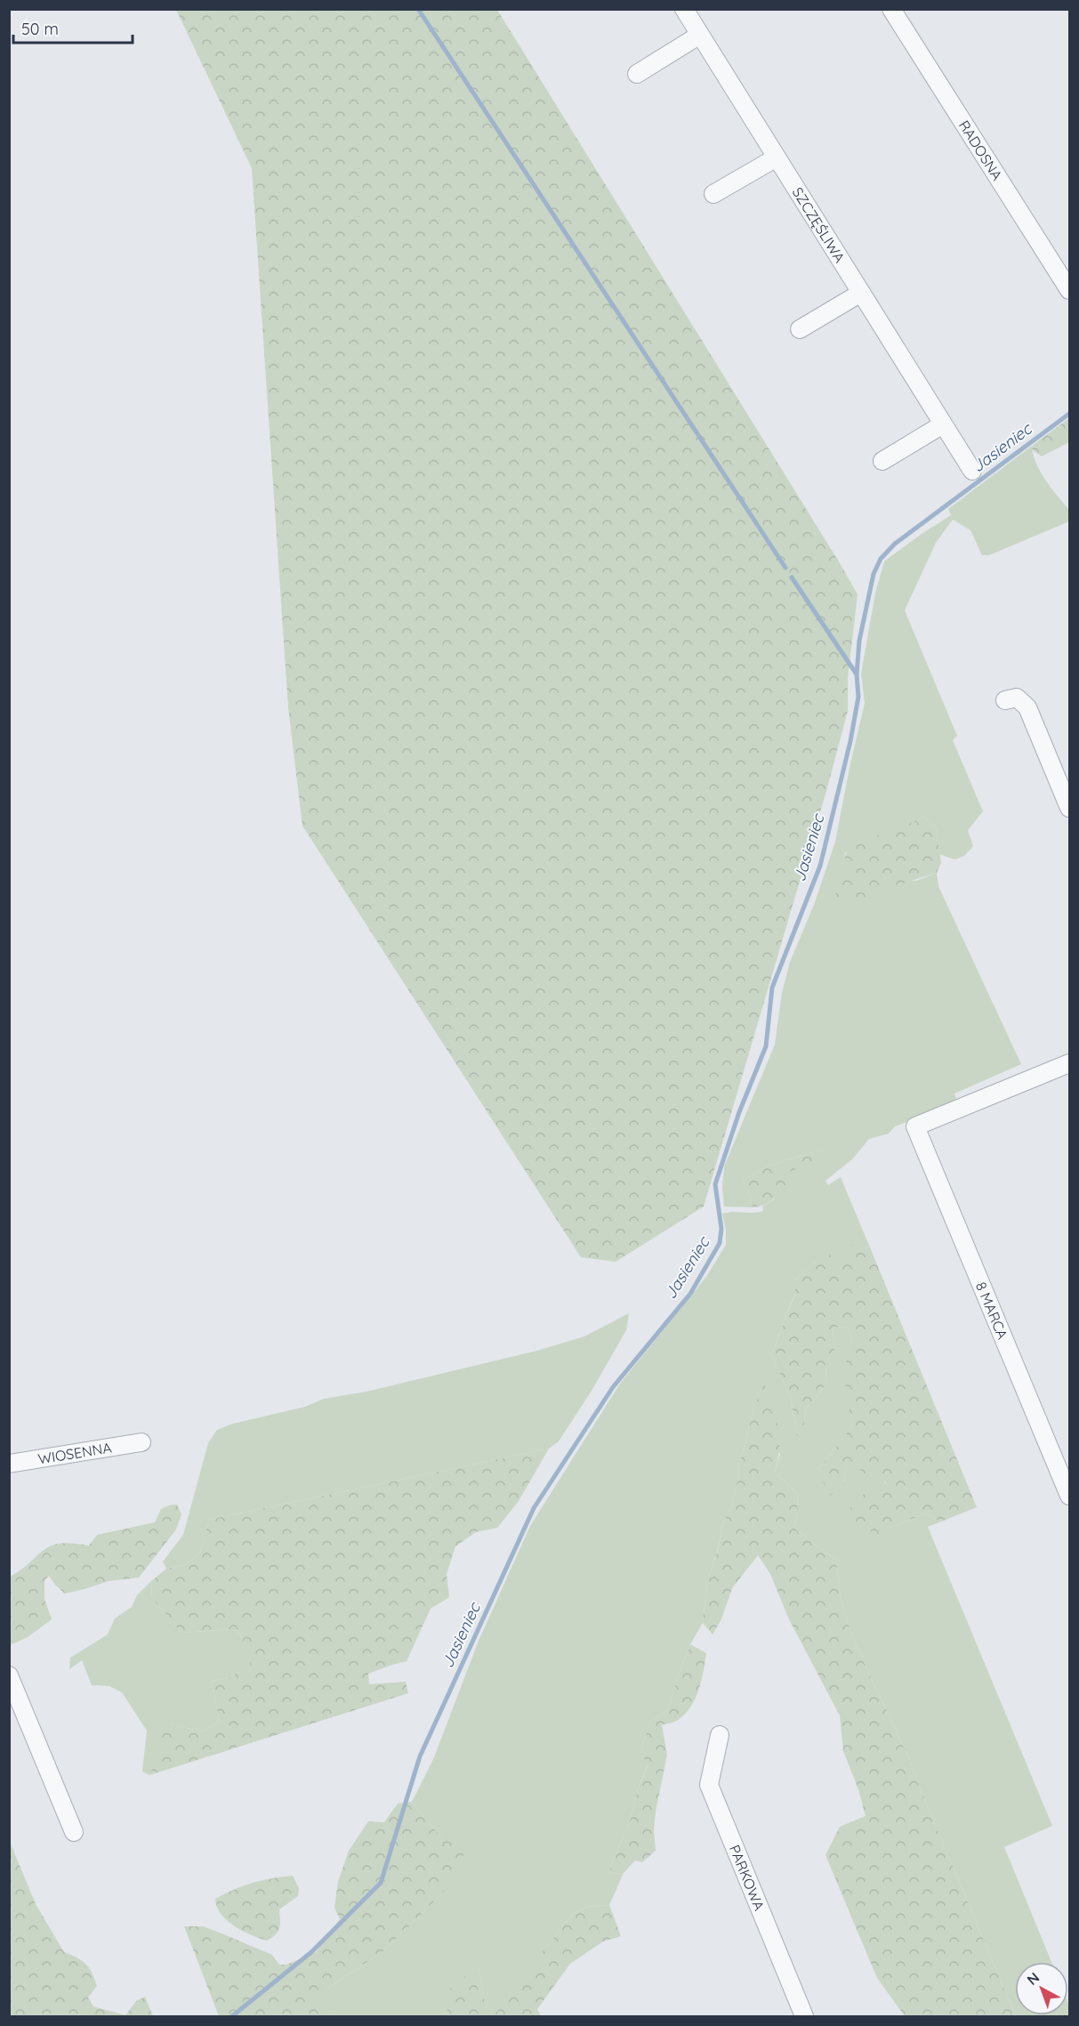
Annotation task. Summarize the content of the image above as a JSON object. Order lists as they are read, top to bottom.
{
  "streets": {
    "street": [
      "RADOSNA",
      "SZCZĘŚLIWA",
      "8 MARCA",
      "WIOSENNA",
      "PARKOWA"
    ]
  },
  "water": ["Jasieniec"],
  "scale_bar": "50 m",
  "north": "top left"
}
